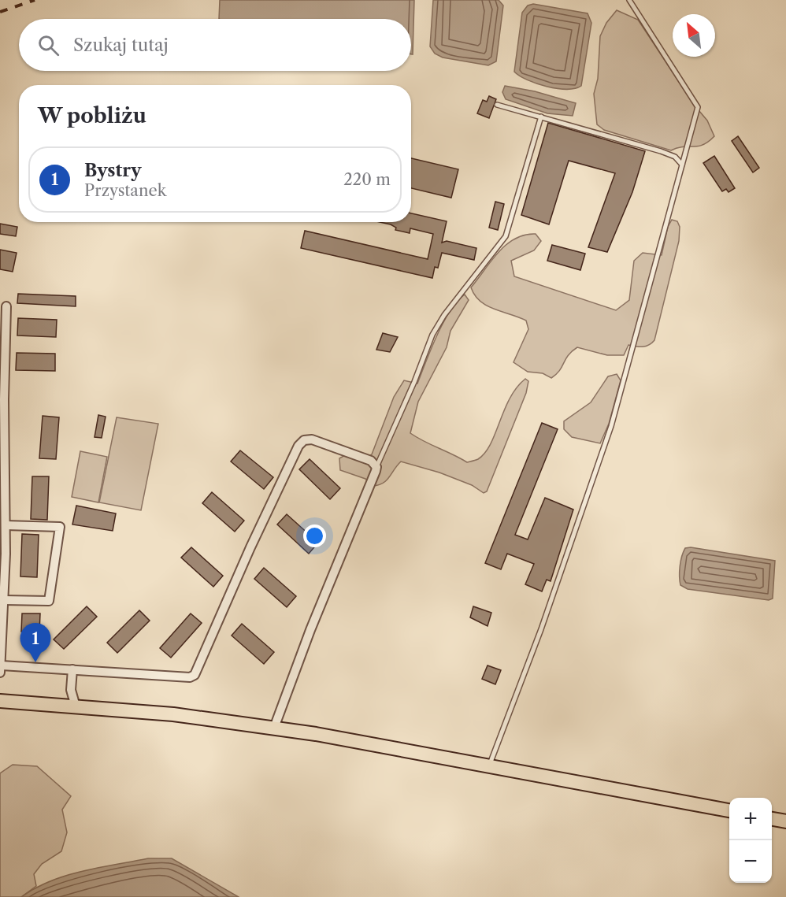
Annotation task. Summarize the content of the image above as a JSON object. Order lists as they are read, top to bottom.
{
  "north": "top left",
  "page": {
    "search": "Szukaj tutaj",
    "heading": "W pobliżu",
    "list": [
      {
        "mark": "1",
        "name": "Bystry",
        "note": "Przystanek",
        "value": "220 m"
      }
    ],
    "pins": "1",
    "map_buttons": ["+", "−"]
  }
}
